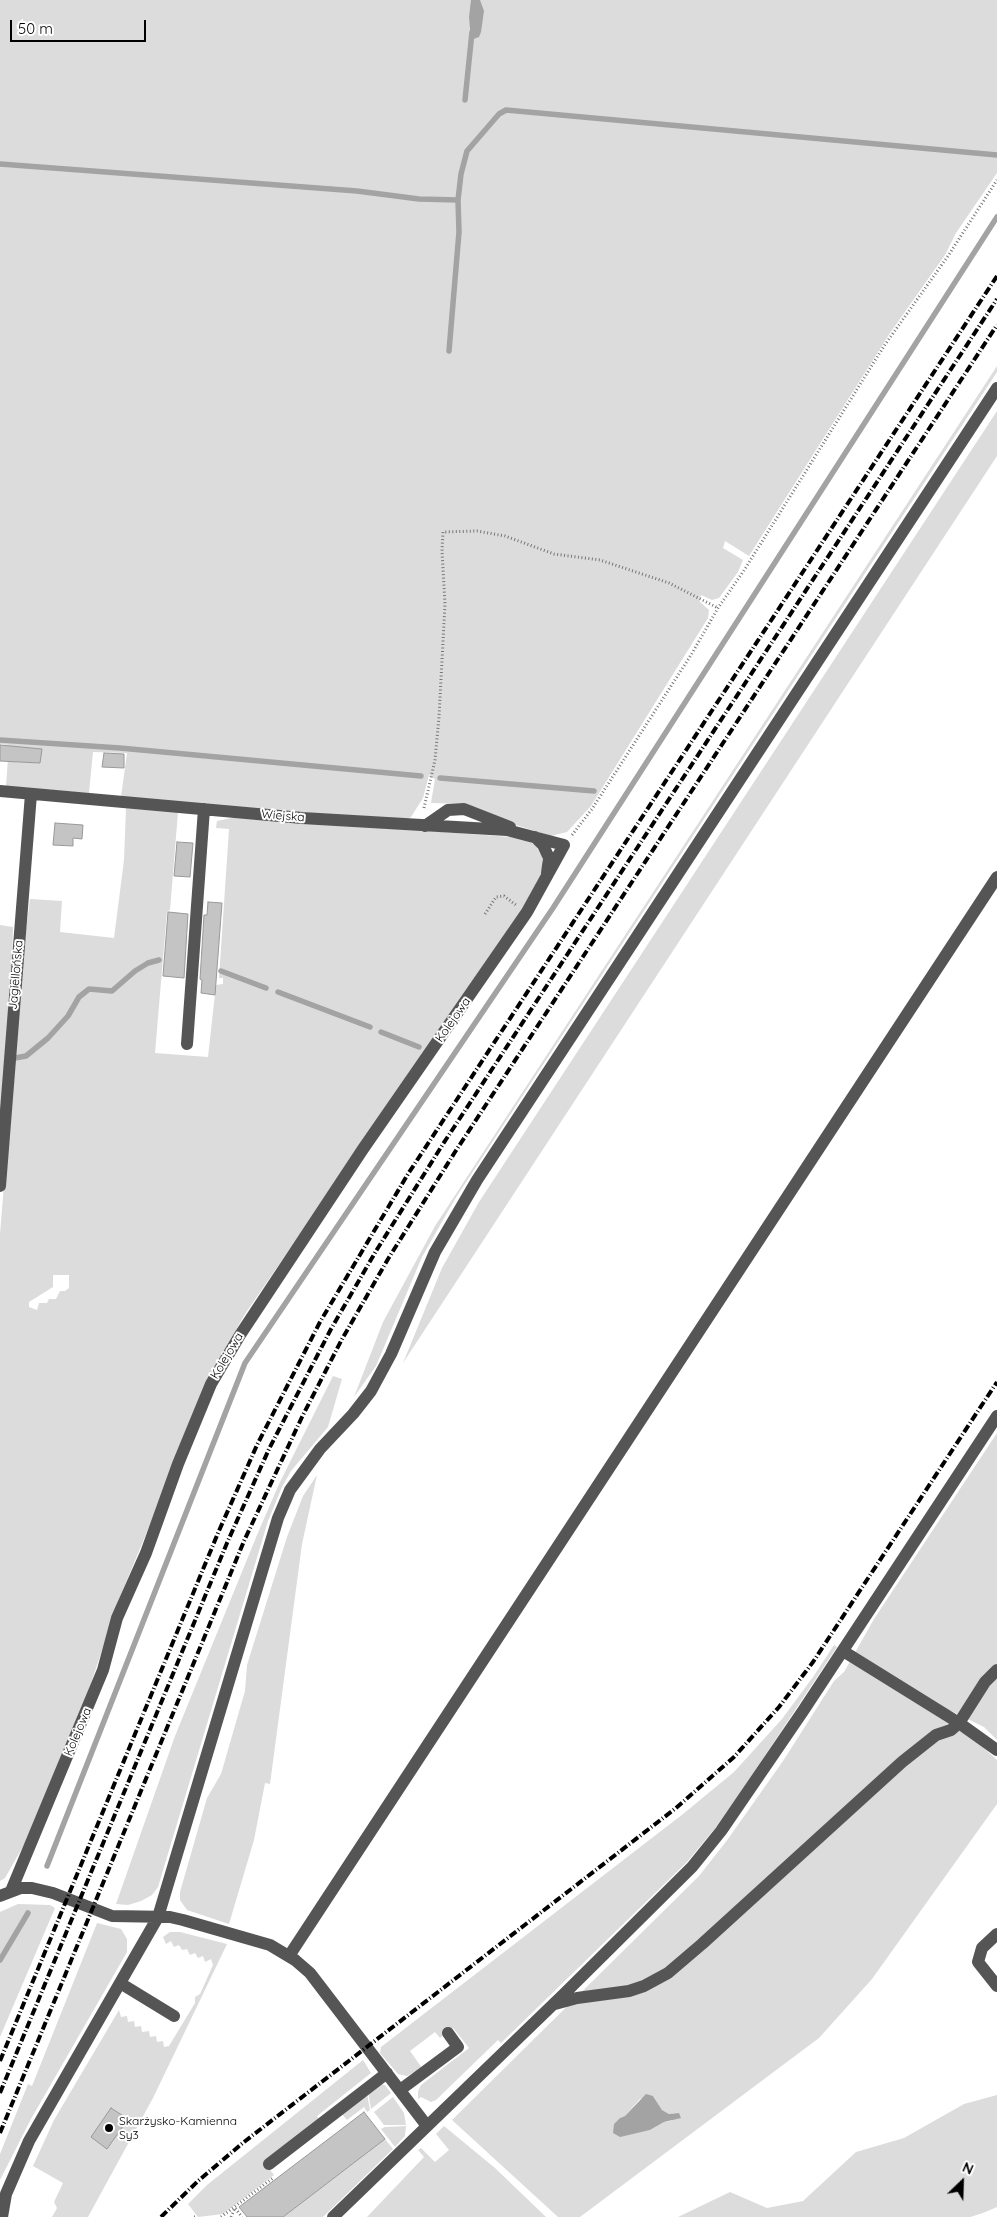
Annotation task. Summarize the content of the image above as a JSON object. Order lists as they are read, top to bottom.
{
  "streets": {
    "street": ["Wiejska", "Jagiellońska", "Kolejowa"]
  },
  "crossings": [
    ["Wiejska", "Jagiellońska"],
    ["Wiejska", "Kolejowa"]
  ],
  "places": ["Skarżysko-Kamienna Sy3"],
  "scale_bar": "50 m",
  "north": "top right"
}
